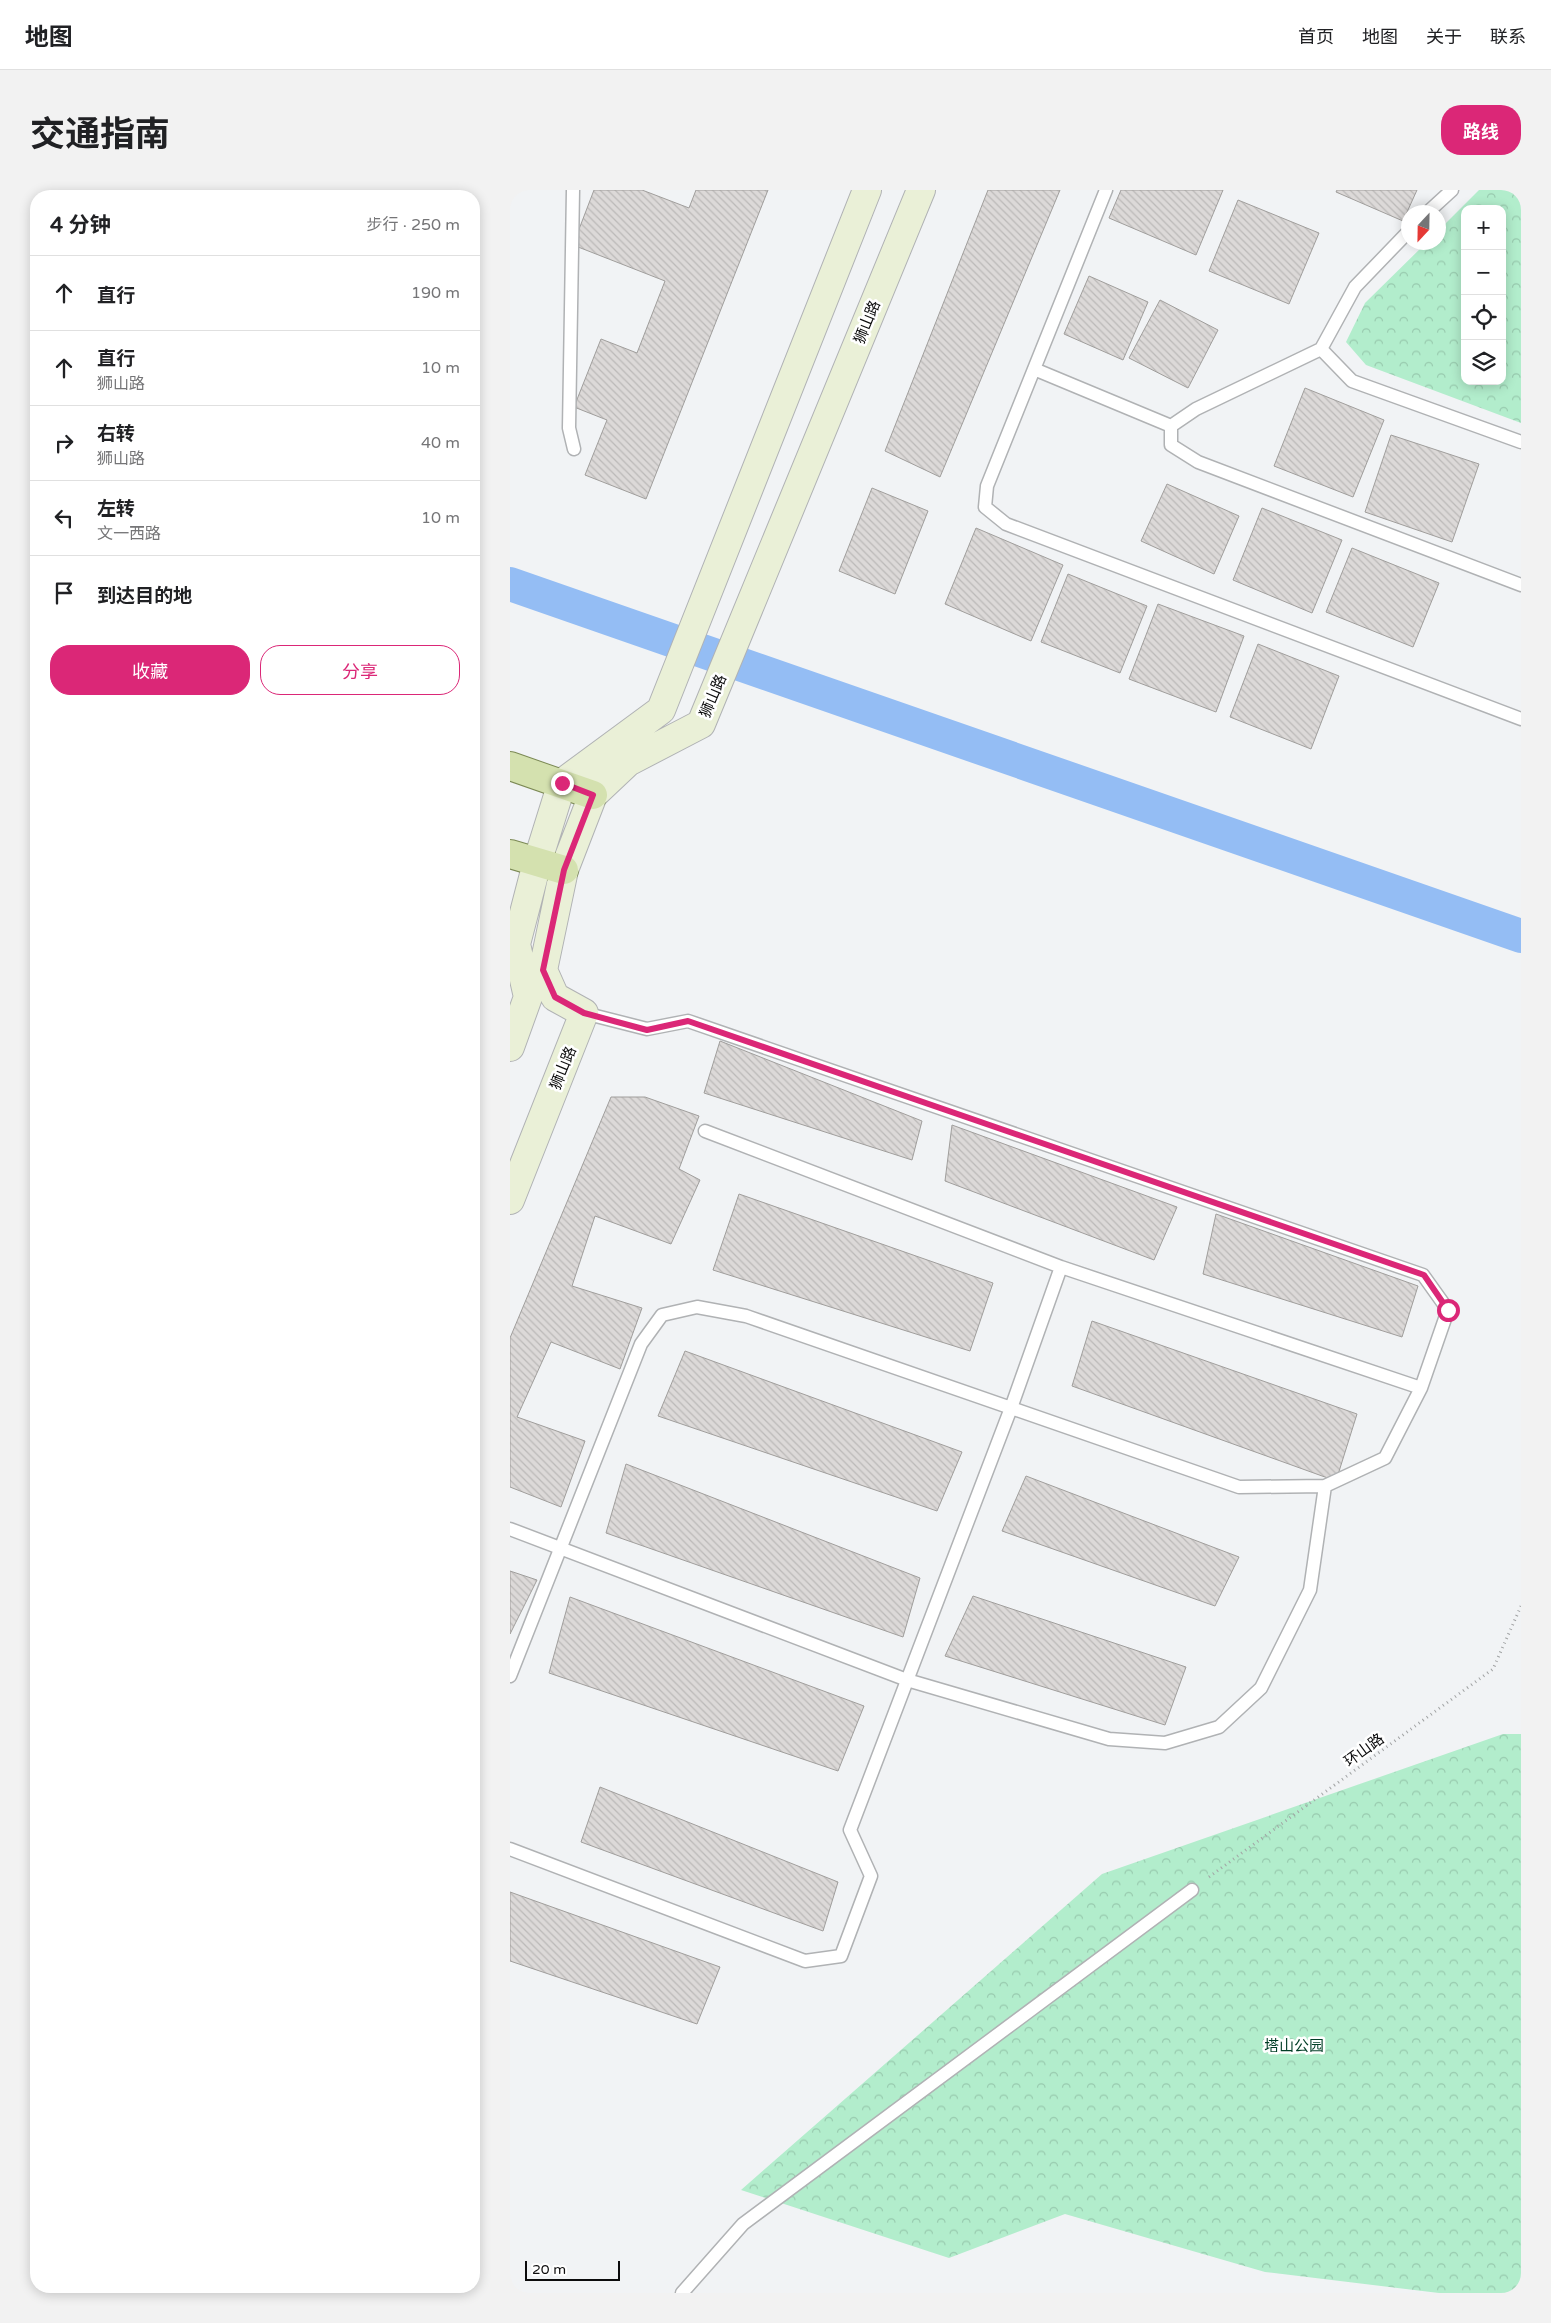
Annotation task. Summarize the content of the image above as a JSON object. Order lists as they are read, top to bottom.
{
  "streets": {
    "main road": ["狮山路"],
    "path": ["环山路"]
  },
  "parks": ["塔山公园"],
  "scale_bar": "20 m",
  "north": "bottom",
  "page": {
    "header": "地图",
    "nav": [
      "首页",
      "地图",
      "关于",
      "联系"
    ],
    "title": "交通指南",
    "buttons": [
      "路线",
      ["收藏", "分享"]
    ],
    "heading": ["4 分钟", "步行 · 250 m"],
    "map_buttons": ["+", "−"],
    "list": [
      ["直行", "190 m"],
      ["直行", "狮山路", "10 m"],
      ["右转", "狮山路", "40 m"],
      ["左转", "文一西路", "10 m"],
      "到达目的地"
    ],
    "scale": "20 m"
  }
}
